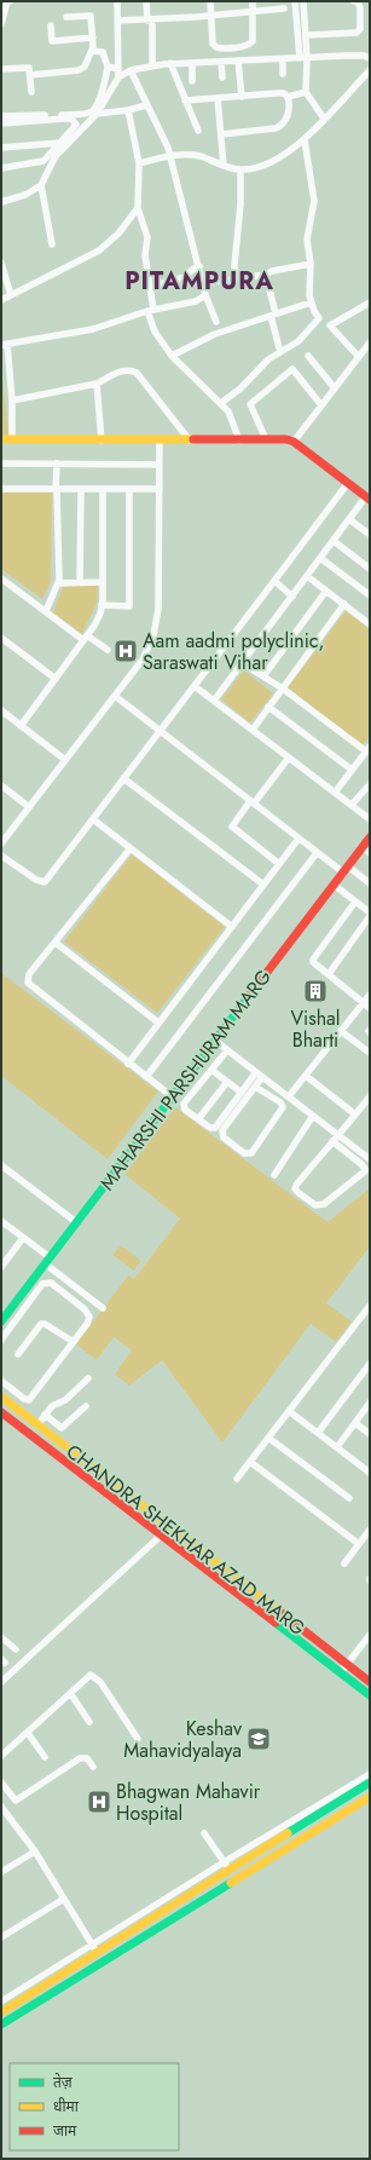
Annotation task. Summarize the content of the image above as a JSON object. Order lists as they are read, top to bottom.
{
  "streets": {
    "street": ["MAHARSHI PARSHURAM MARG", "CHANDRA SHEKHAR AZAD MARG"]
  },
  "districts": ["PITAMPURA"],
  "places": {
    "hospital": ["Aam aadmi polyclinic, Saraswati Vihar", "Bhagwan Mahavir Hospital"],
    "building": ["Vishal Bharti"],
    "school or university": ["Keshav Mahavidyalaya"]
  },
  "legend": ["तेज़", "धीमा", "जाम"]
}
